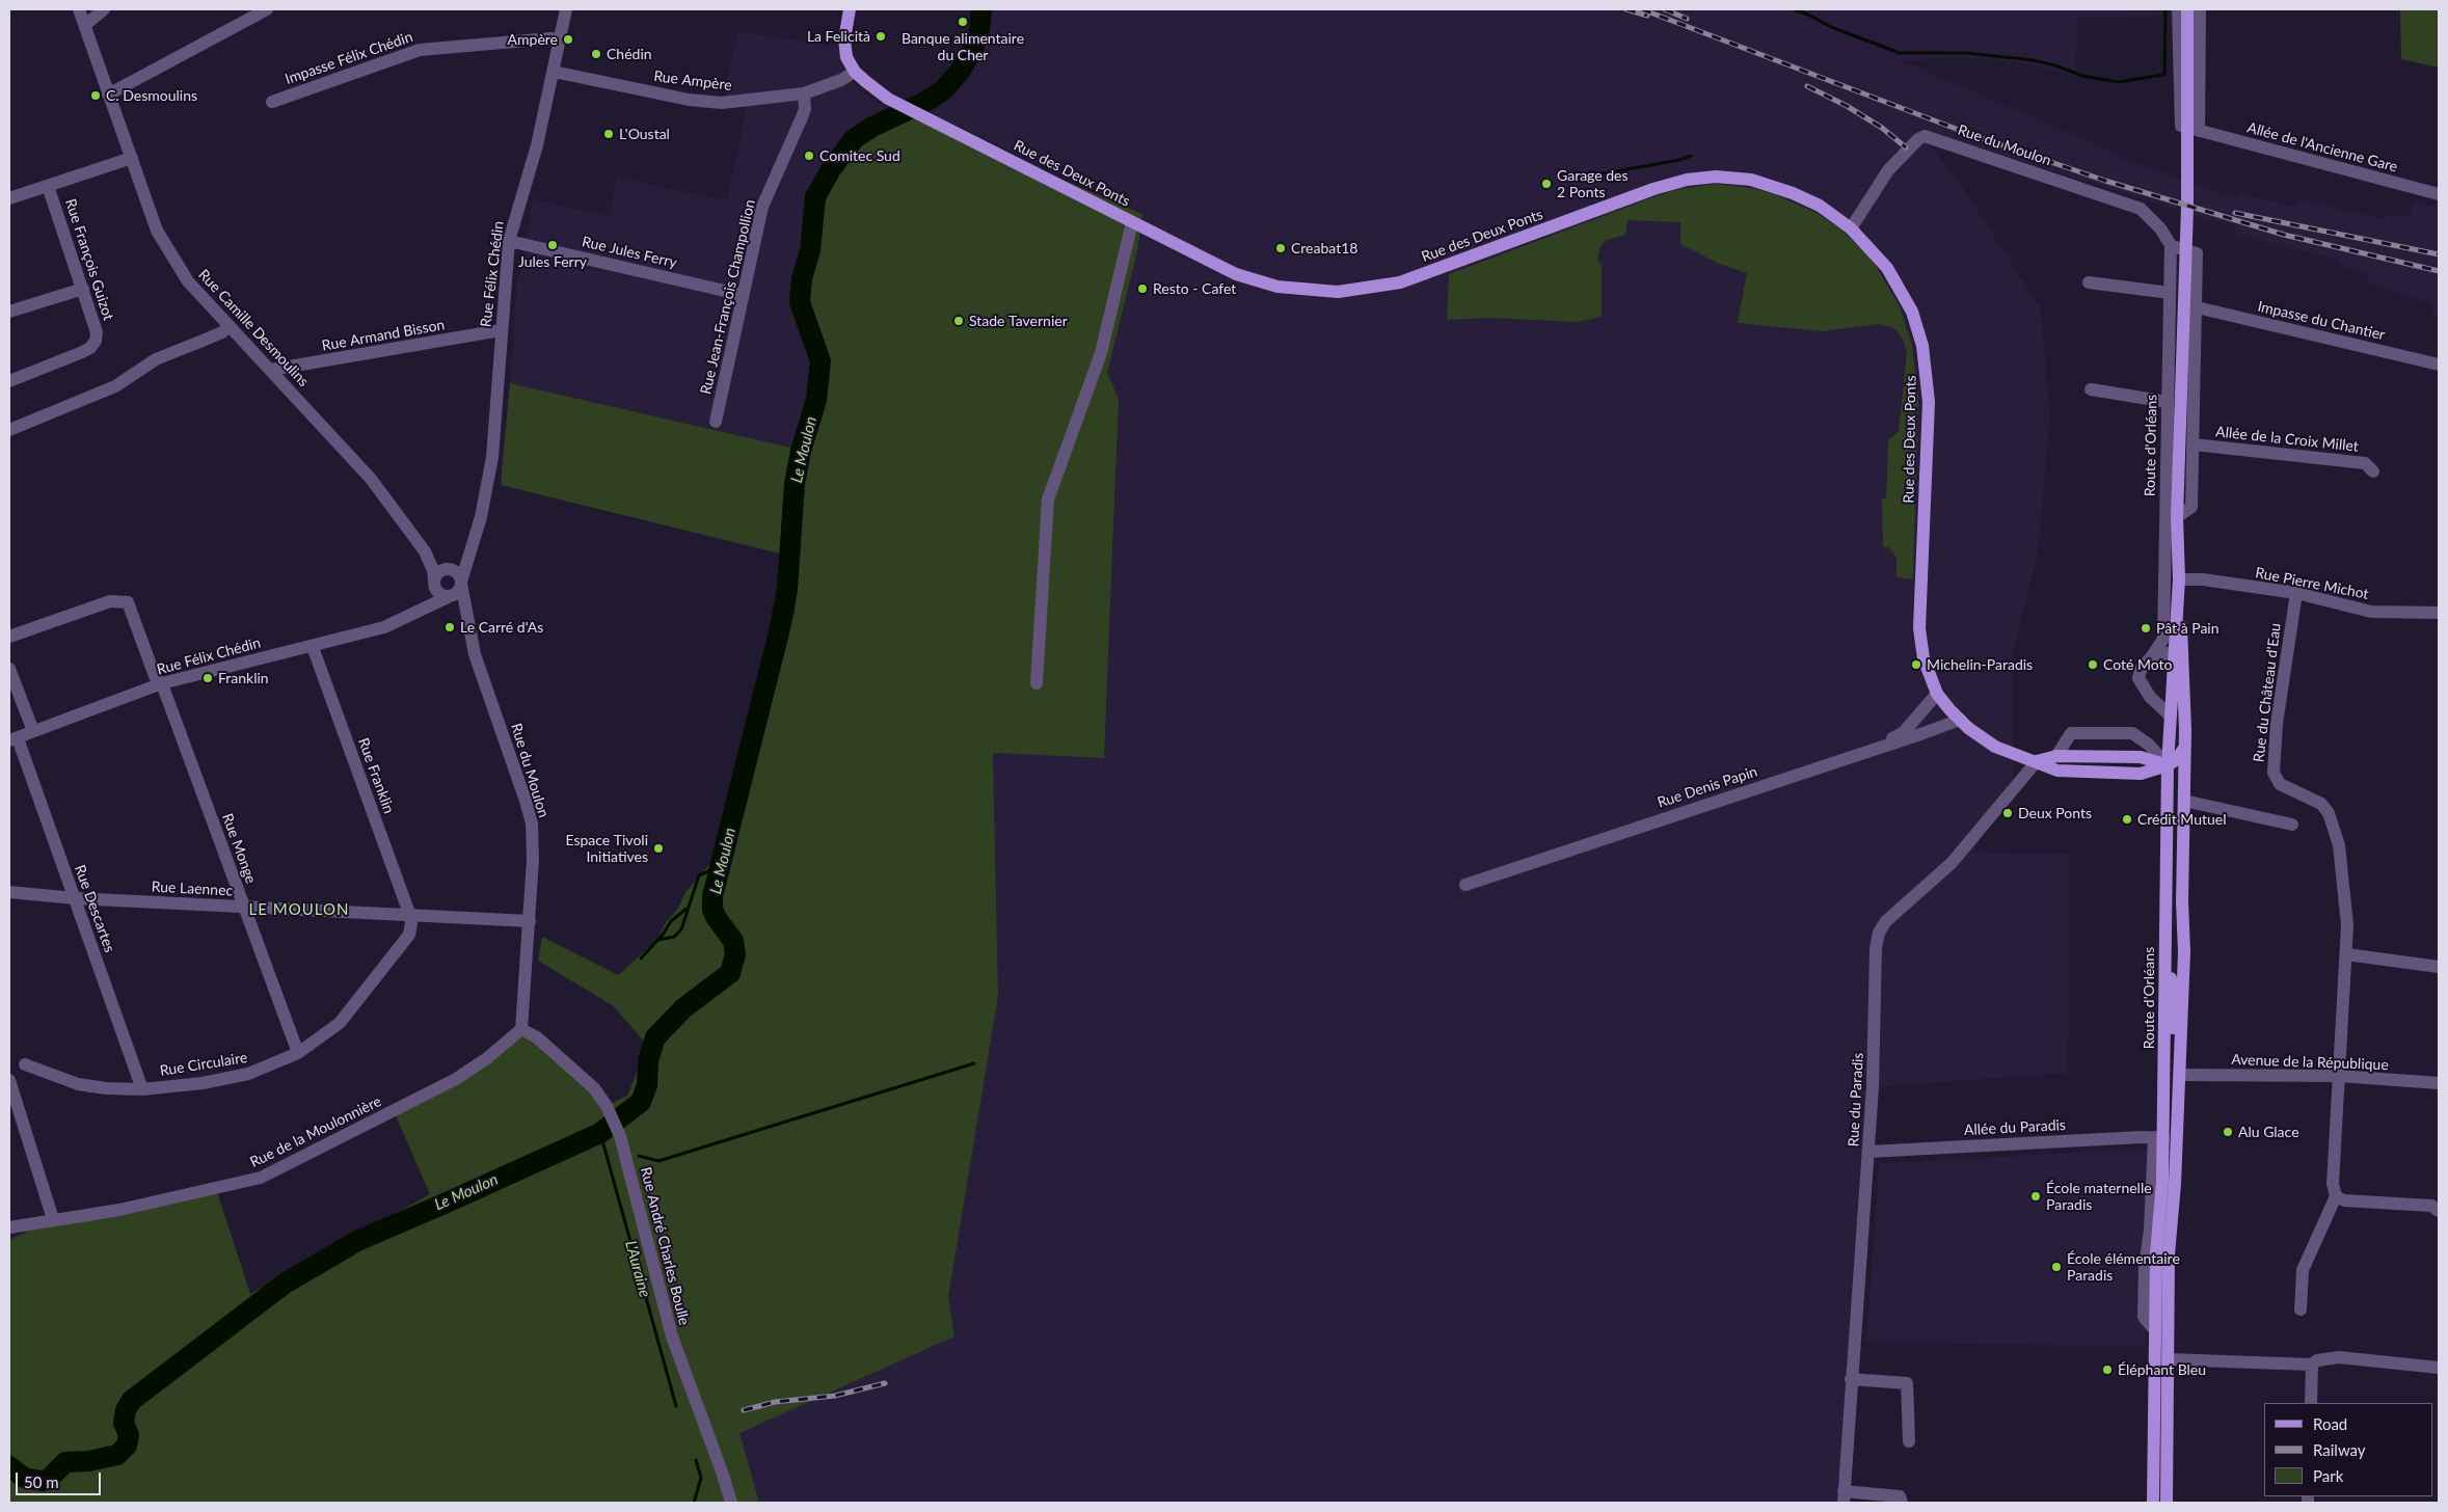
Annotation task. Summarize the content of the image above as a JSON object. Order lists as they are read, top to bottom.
{
  "streets": {
    "main road": ["Rue des Deux Ponts", "Route d'Orléans"],
    "street": [
      "Impasse Félix Chédin",
      "Rue Ampère",
      "Rue du Moulon",
      "Allée de l'Ancienne Gare",
      "Rue Jules Ferry",
      "Rue François Guizot",
      "Rue Félix Chédin",
      "Rue Jean-François Champollion",
      "Impasse du Chantier",
      "Rue Camille Desmoulins",
      "Rue Armand Bisson",
      "Allée de la Croix Millet",
      "Rue Pierre Michot",
      "Rue du Château d'Eau",
      "Rue Franklin",
      "Rue Denis Papin",
      "Rue Monge",
      "Rue Laennec",
      "Rue Descartes",
      "Avenue de la République",
      "Rue Circulaire",
      "Rue du Paradis",
      "Allée du Paradis",
      "Rue de la Moulonnière",
      "Rue André Charles Boulle"
    ]
  },
  "crossings": [
    ["Impasse Félix Chédin", "Rue Félix Chédin"],
    ["Rue Ampère", "Rue des Deux Ponts"],
    ["Rue Ampère", "Rue Félix Chédin"],
    ["Rue Ampère", "Rue Jean-François Champollion"],
    ["Rue du Moulon", "Rue des Deux Ponts"],
    ["Rue du Moulon", "Rue Félix Chédin"],
    ["Rue du Moulon", "Rue Camille Desmoulins"],
    ["Rue du Moulon", "Route d'Orléans"],
    ["Rue du Moulon", "Rue Laennec"],
    ["Rue du Moulon", "Rue de la Moulonnière"],
    ["Rue du Moulon", "Rue André Charles Boulle"],
    ["Rue des Deux Ponts", "Route d'Orléans"],
    ["Rue des Deux Ponts", "Rue Denis Papin"],
    ["Rue des Deux Ponts", "Rue du Paradis"],
    ["Rue Jules Ferry", "Rue Félix Chédin"],
    ["Rue Jules Ferry", "Rue Jean-François Champollion"],
    ["Rue Félix Chédin", "Rue Camille Desmoulins"],
    ["Rue Félix Chédin", "Rue Armand Bisson"],
    ["Rue Félix Chédin", "Rue Franklin"],
    ["Rue Félix Chédin", "Rue Monge"],
    ["Rue Félix Chédin", "Rue Descartes"],
    ["Rue Camille Desmoulins", "Rue Armand Bisson"],
    ["Route d'Orléans", "Rue Pierre Michot"],
    ["Route d'Orléans", "Avenue de la République"],
    ["Route d'Orléans", "Allée du Paradis"],
    ["Rue Pierre Michot", "Rue du Château d'Eau"],
    ["Rue du Château d'Eau", "Avenue de la République"],
    ["Rue Franklin", "Rue Laennec"],
    ["Rue Franklin", "Rue Circulaire"],
    ["Rue Monge", "Rue Laennec"],
    ["Rue Monge", "Rue Circulaire"],
    ["Rue Laennec", "Rue Descartes"],
    ["Rue Laennec", "Rue Circulaire"],
    ["Rue Descartes", "Rue Circulaire"],
    ["Rue du Paradis", "Allée du Paradis"],
    ["Rue de la Moulonnière", "Rue André Charles Boulle"]
  ],
  "districts": ["LE MOULON"],
  "water": ["Le Moulon", "L'Auraine"],
  "places": [
    "Banque alimentaire du Cher",
    "La Felicità",
    "Ampère",
    "Chédin",
    "C. Desmoulins",
    "L'Oustal",
    "Comitec Sud",
    "Garage des 2 Ponts",
    "Jules Ferry",
    "Creabat18",
    "Resto - Cafet",
    "Stade Tavernier",
    "Le Carré d'As",
    "Pât à Pain",
    "Michelin-Paradis",
    "Coté Moto",
    "Franklin",
    "Deux Ponts",
    "Crédit Mutuel",
    "Espace Tivoli Initiatives",
    "Alu Glace",
    "École maternelle Paradis",
    "École élémentaire Paradis",
    "Éléphant Bleu"
  ],
  "legend": ["Road", "Railway", "Park"],
  "scale_bar": "50 m"
}
